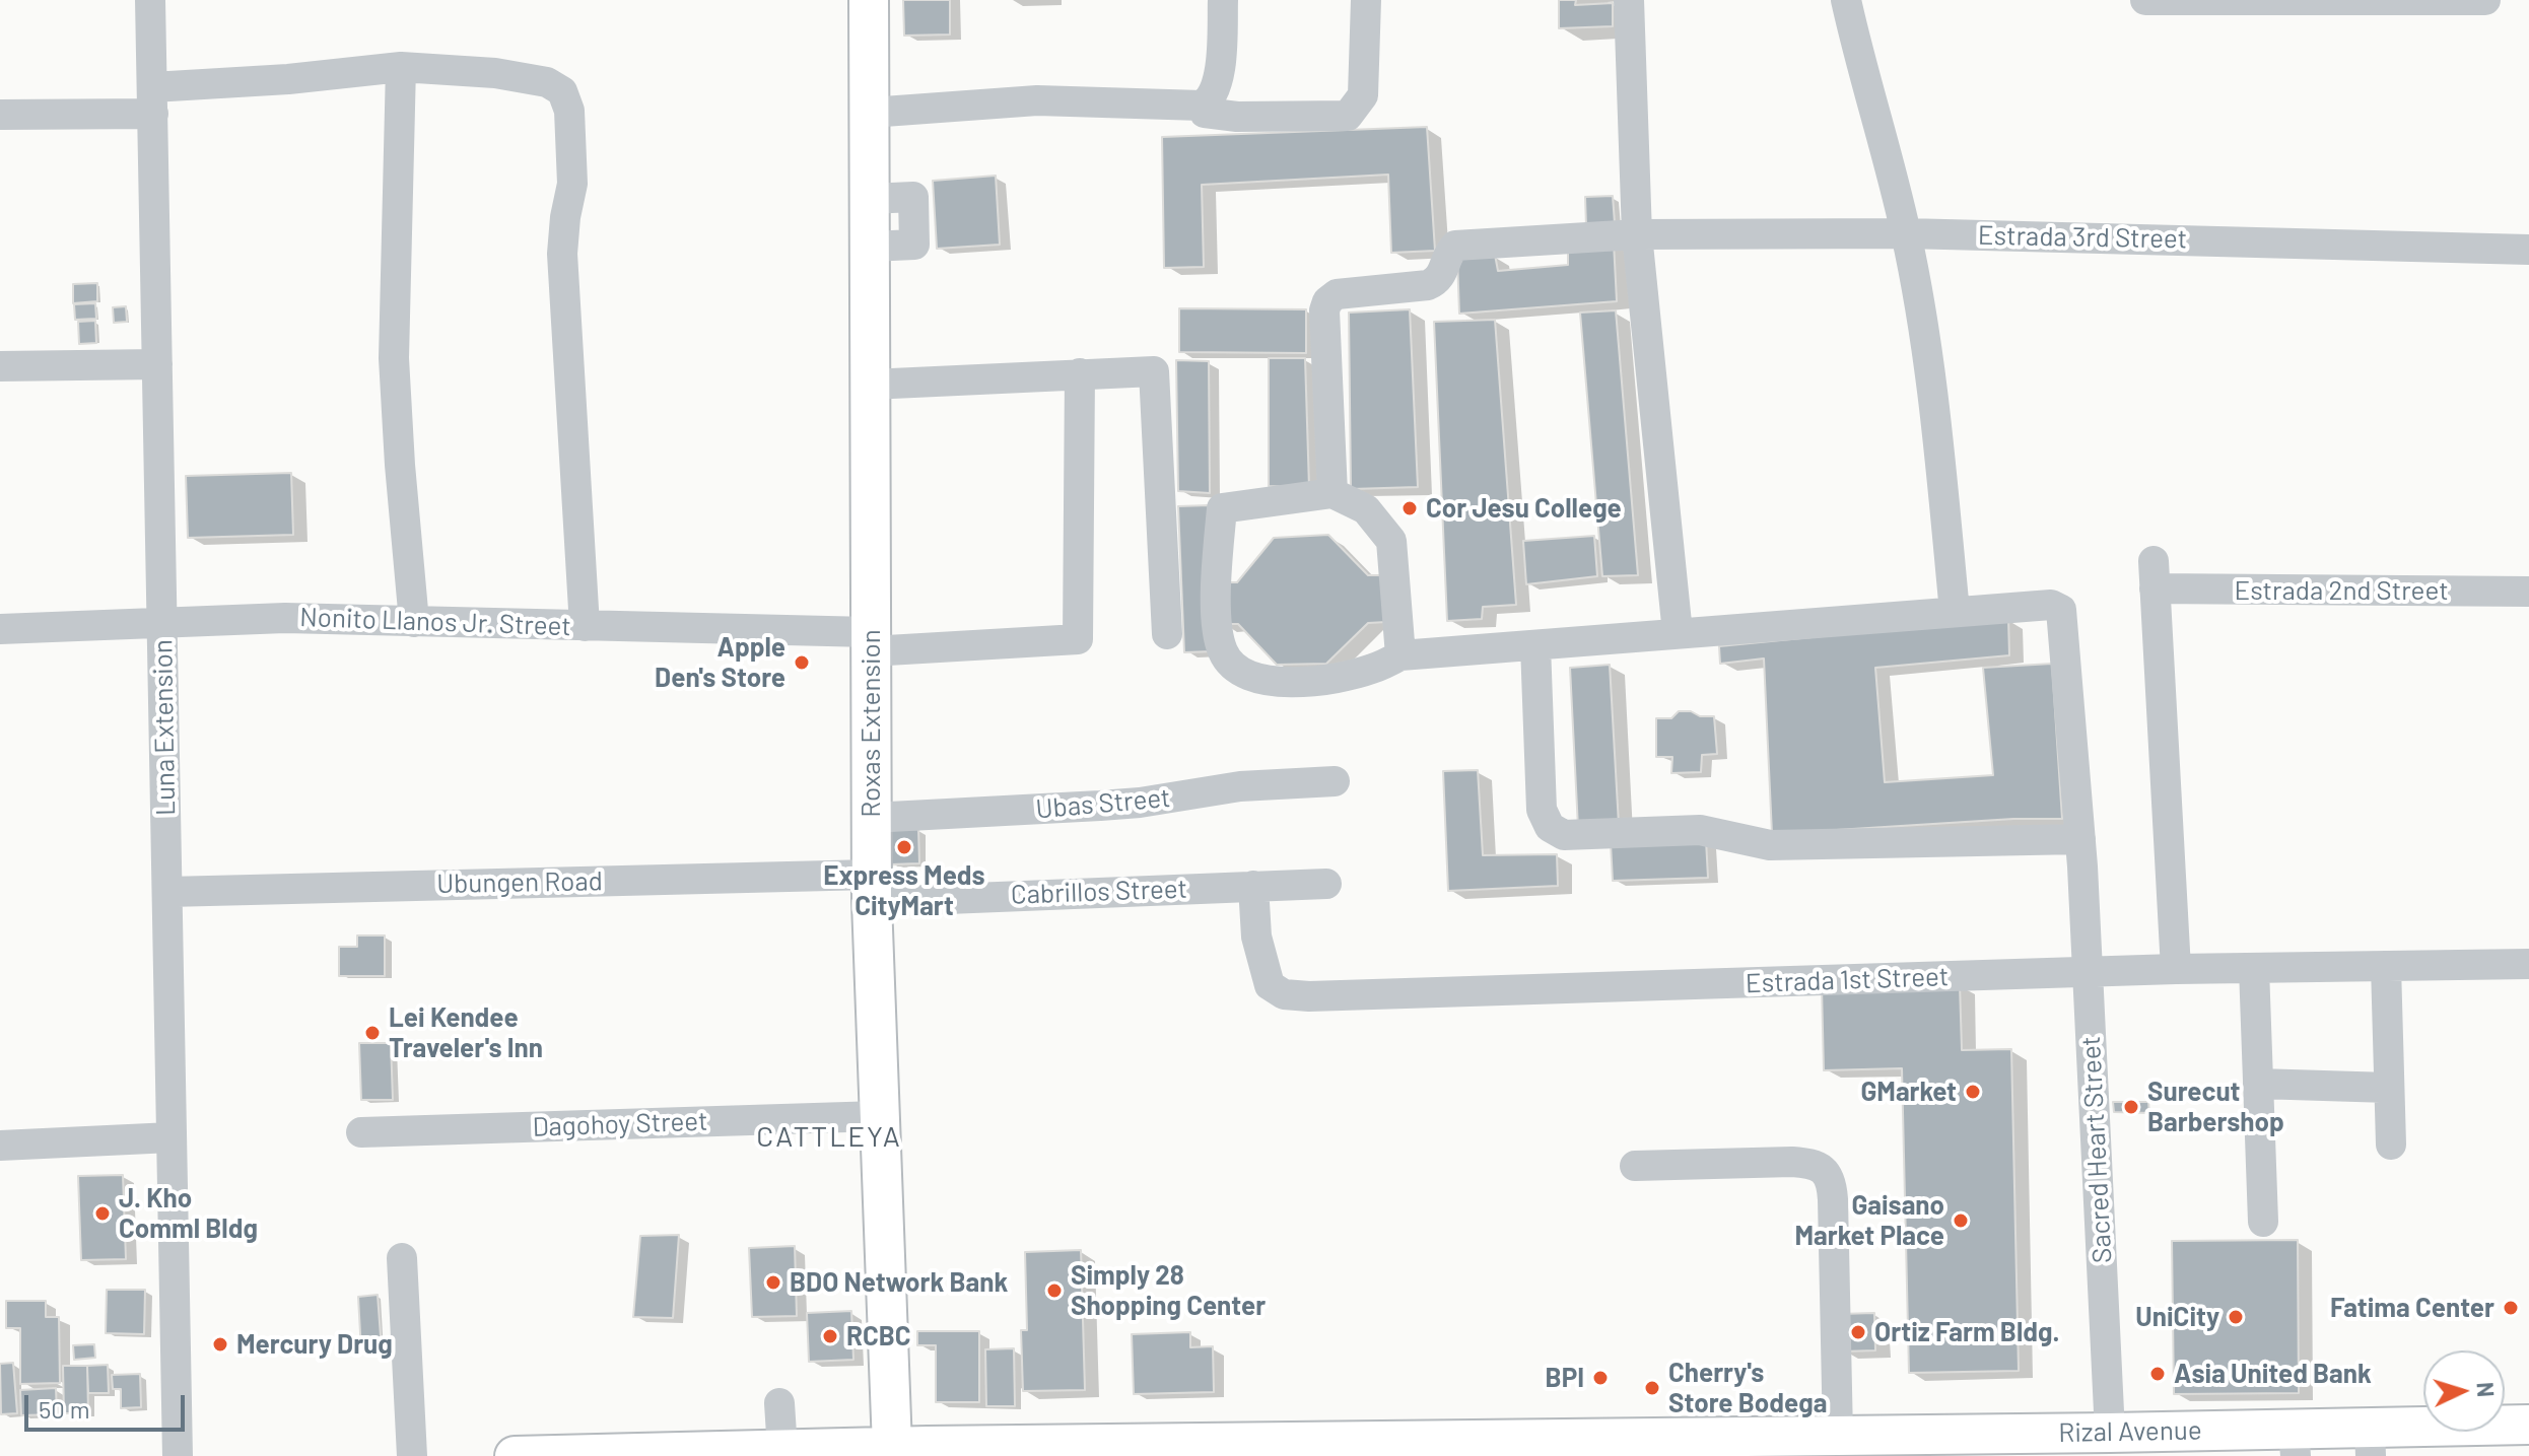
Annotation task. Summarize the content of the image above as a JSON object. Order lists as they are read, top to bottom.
{
  "streets": {
    "main road": ["Roxas Extension", "Rizal Avenue"],
    "street": [
      "Estrada 3rd Street",
      "Estrada 2nd Street",
      "Nonito Llanos Jr. Street",
      "Luna Extension",
      "Ubas Street",
      "Ubungen Road",
      "Cabrillos Street",
      "Estrada 1st Street",
      "Dagohoy Street",
      "Sacred Heart Street"
    ]
  },
  "crossings": [
    ["Estrada 2nd Street", "Estrada 1st Street"],
    ["Nonito Llanos Jr. Street", "Roxas Extension"],
    ["Nonito Llanos Jr. Street", "Luna Extension"],
    ["Roxas Extension", "Ubas Street"],
    ["Roxas Extension", "Ubungen Road"],
    ["Roxas Extension", "Cabrillos Street"],
    ["Roxas Extension", "Dagohoy Street"],
    ["Roxas Extension", "Rizal Avenue"],
    ["Luna Extension", "Ubungen Road"],
    ["Ubungen Road", "Cabrillos Street"],
    ["Cabrillos Street", "Estrada 1st Street"],
    ["Estrada 1st Street", "Sacred Heart Street"],
    ["Sacred Heart Street", "Rizal Avenue"]
  ],
  "districts": ["CATTLEYA"],
  "places": [
    "Cor Jesu College",
    "Apple Den's Store",
    "Express Meds CityMart",
    "Lei Kendee Traveler's Inn",
    "GMarket",
    "Surecut Barbershop",
    "J. Kho Comml Bldg",
    "Gaisano Market Place",
    "BDO Network Bank",
    "Simply 28 Shopping Center",
    "Fatima Center",
    "UniCity",
    "Ortiz Farm Bldg.",
    "RCBC",
    "Mercury Drug",
    "Asia United Bank",
    "BPI",
    "Cherry's Store Bodega"
  ],
  "scale_bar": "50 m",
  "north": "right"
}
